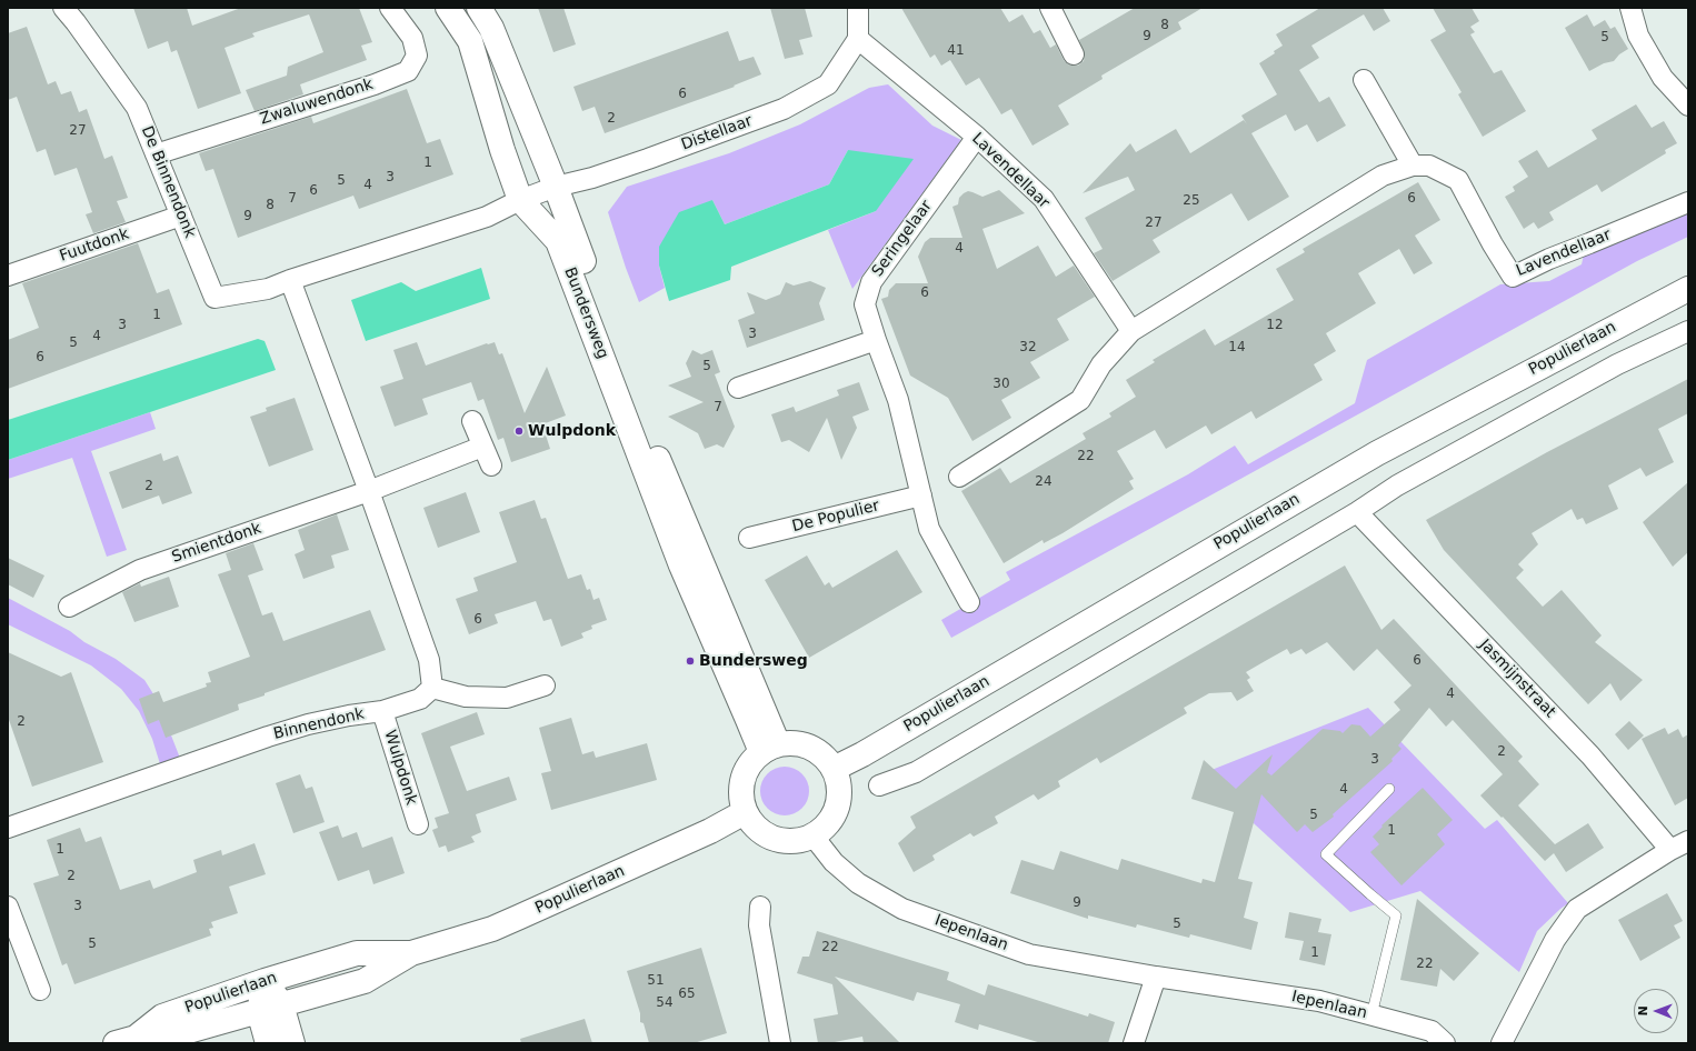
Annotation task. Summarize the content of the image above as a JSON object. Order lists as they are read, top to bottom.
{
  "streets": {
    "street": [
      "Zwaluwendonk",
      "Distellaar",
      "Lavendellaar",
      "De Binnendonk",
      "Seringelaar",
      "Fuutdonk",
      "Bundersweg",
      "Populierlaan",
      "De Populier",
      "Smientdonk",
      "Jasmijnstraat",
      "Binnendonk",
      "Wulpdonk",
      "Iepenlaan"
    ]
  },
  "crossings": [
    ["Zwaluwendonk", "De Binnendonk"],
    ["Distellaar", "Lavendellaar"],
    ["Distellaar", "De Binnendonk"],
    ["Distellaar", "Bundersweg"],
    ["Lavendellaar", "Seringelaar"],
    ["De Binnendonk", "Fuutdonk"],
    ["De Binnendonk", "Bundersweg"],
    ["Bundersweg", "Populierlaan"],
    ["Bundersweg", "Iepenlaan"],
    ["Populierlaan", "Iepenlaan"],
    ["Binnendonk", "Wulpdonk"]
  ],
  "places": ["Wulpdonk", "Bundersweg"],
  "house_numbers": [
    "8",
    "9",
    "5",
    "41",
    "6",
    "2",
    "27",
    "1",
    "3",
    "5",
    "4",
    "6",
    "7",
    "6",
    "25",
    "8",
    "9",
    "27",
    "4",
    "6",
    "1",
    "3",
    "12",
    "3",
    "4",
    "5",
    "32",
    "14",
    "6",
    "5",
    "30",
    "7",
    "22",
    "24",
    "2",
    "6",
    "6",
    "4",
    "2",
    "2",
    "3",
    "4",
    "5",
    "1",
    "1",
    "2",
    "9",
    "3",
    "5",
    "5",
    "22",
    "1",
    "22",
    "51",
    "65",
    "54"
  ],
  "north": "left"
}
